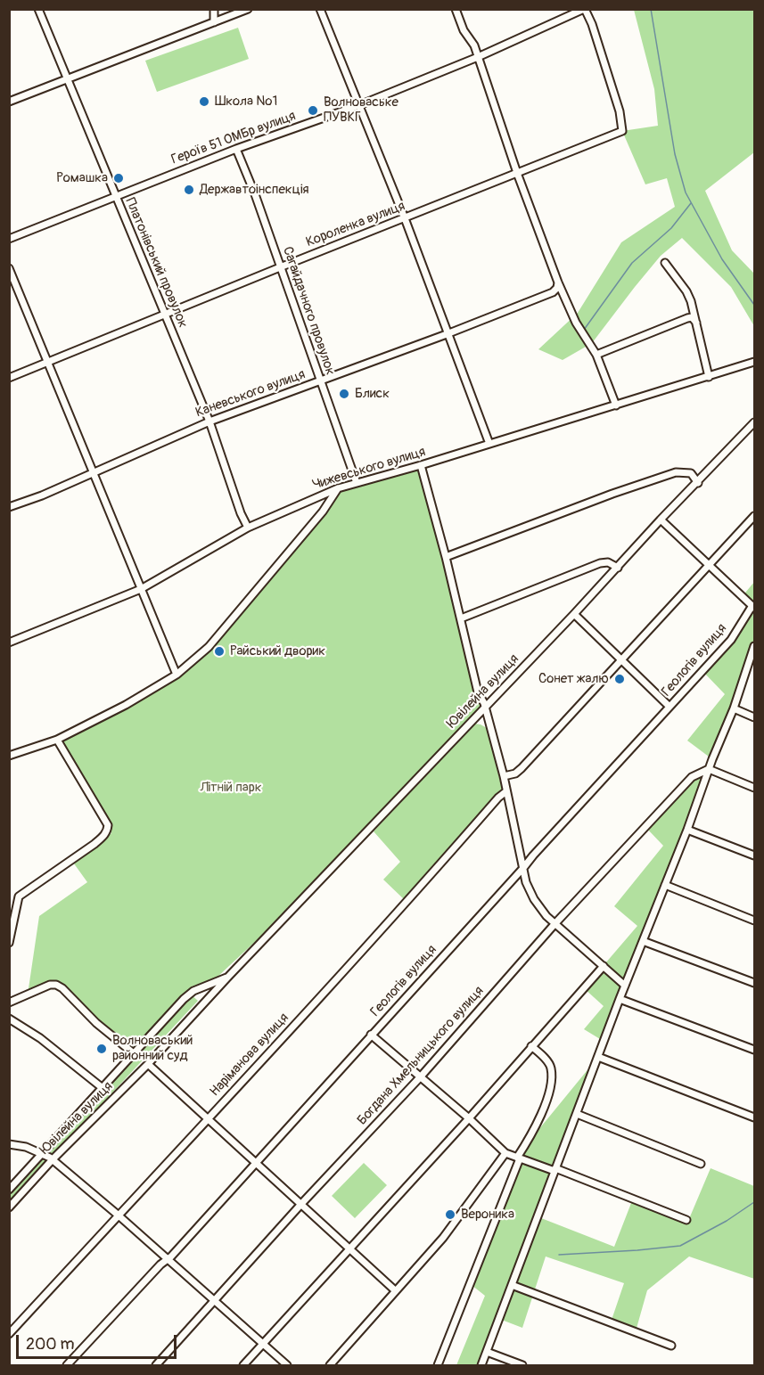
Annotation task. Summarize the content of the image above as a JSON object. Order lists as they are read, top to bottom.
{
  "streets": {
    "street": [
      "Героїв 51 ОМБр вулиця",
      "Короленка вулиця",
      "Платонівський провулок",
      "Сагайдачного провулок",
      "Каневського вулиця",
      "Чижевського вулиця",
      "Геологів вулиця",
      "Ювілейна вулиця",
      "Наріманова вулиця",
      "Богдана Хмельницького вулиця"
    ]
  },
  "crossings": [
    ["Героїв 51 ОМБр вулиця", "Короленка вулиця"],
    ["Героїв 51 ОМБр вулиця", "Платонівський провулок"],
    ["Героїв 51 ОМБр вулиця", "Сагайдачного провулок"],
    ["Короленка вулиця", "Платонівський провулок"],
    ["Короленка вулиця", "Сагайдачного провулок"],
    ["Платонівський провулок", "Каневського вулиця"],
    ["Платонівський провулок", "Чижевського вулиця"],
    ["Сагайдачного провулок", "Каневського вулиця"],
    ["Сагайдачного провулок", "Чижевського вулиця"]
  ],
  "parks": ["Літній парк"],
  "places": [
    "Школа №1",
    "Волноваське ПУВКГ",
    "Ромашка",
    "Державтоінспекція",
    "Блиск",
    "Райський дворик",
    "Сонет жалю",
    "Волноваський районний суд",
    "Вероника"
  ],
  "scale_bar": "200 m"
}
